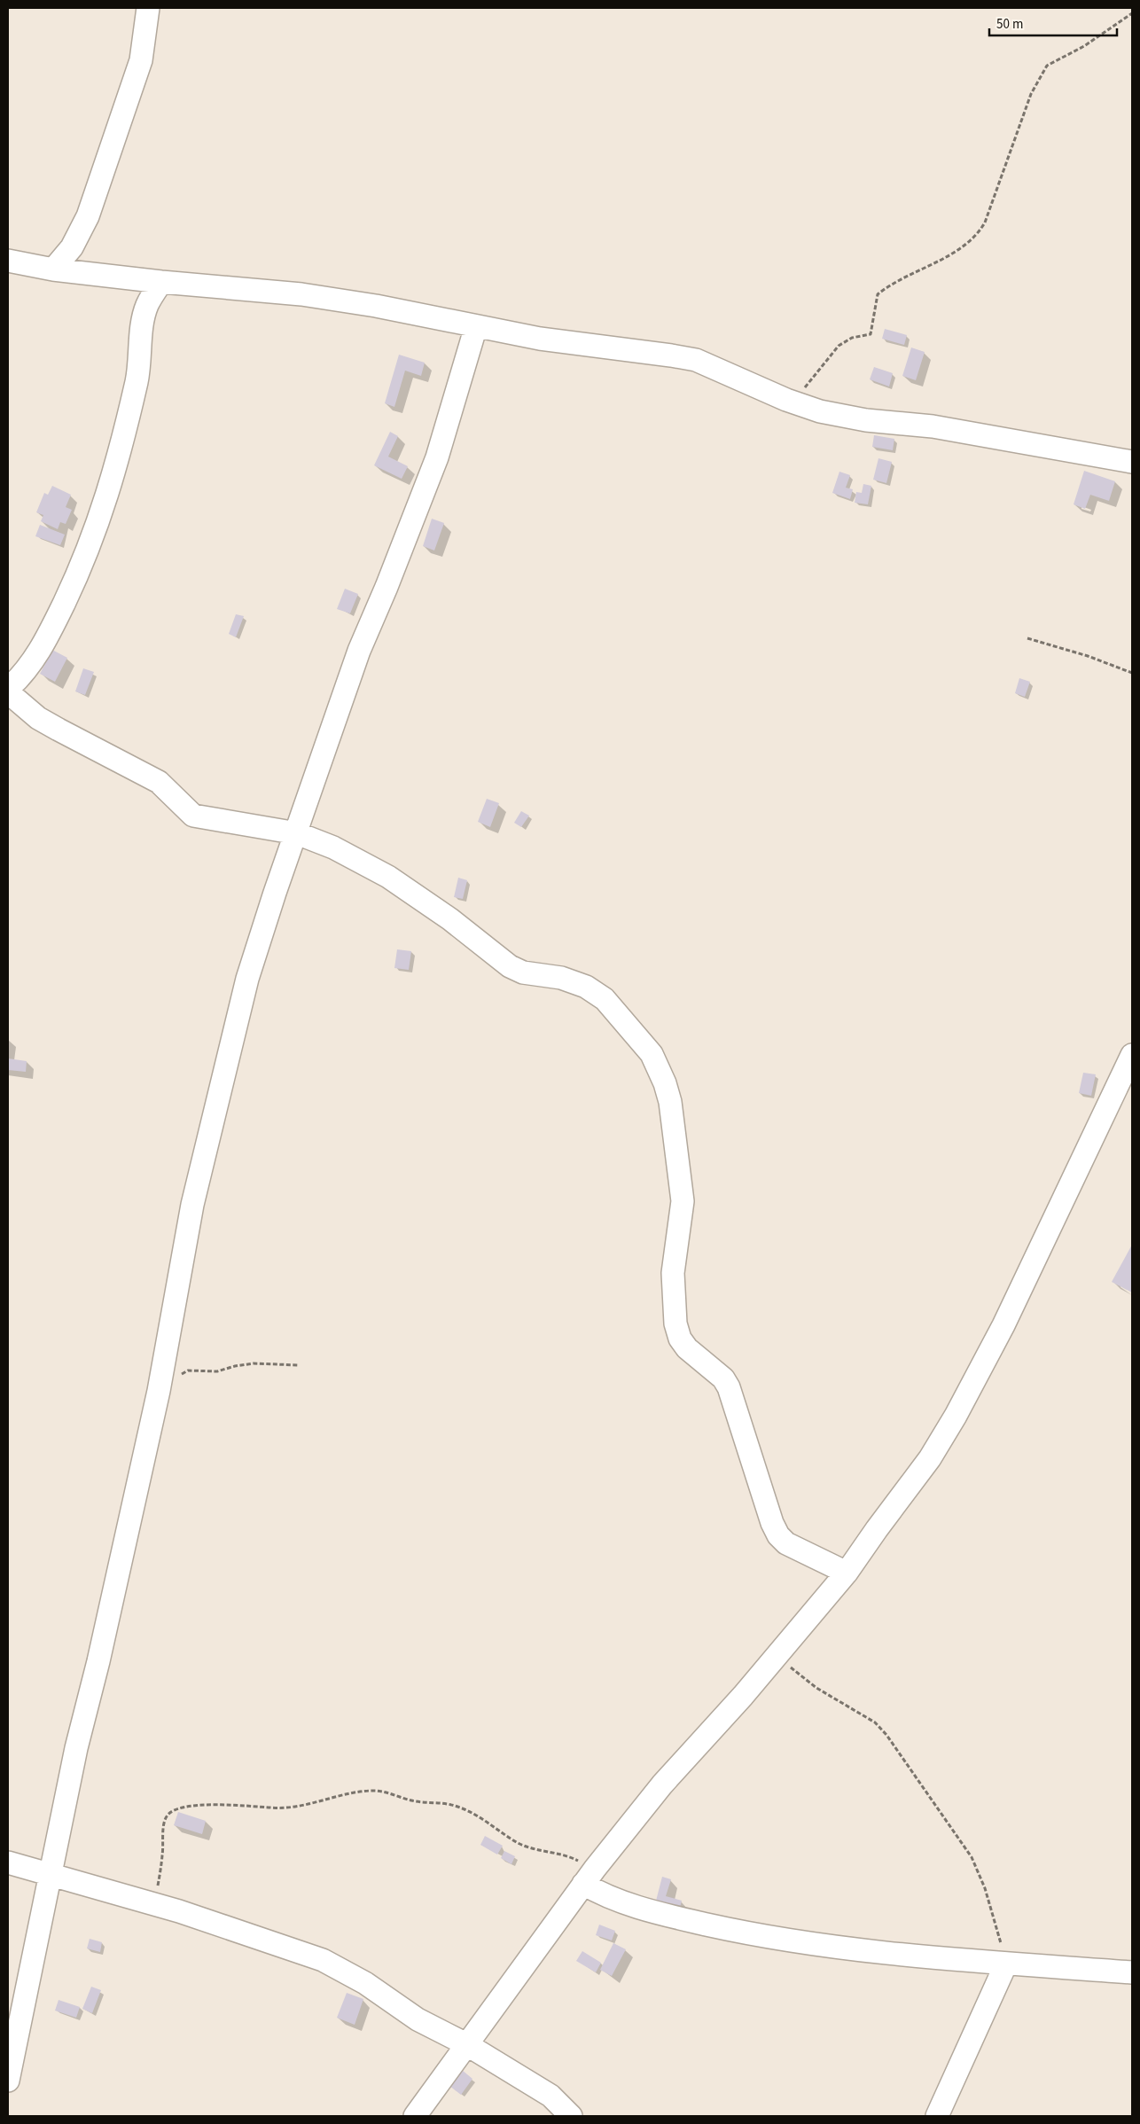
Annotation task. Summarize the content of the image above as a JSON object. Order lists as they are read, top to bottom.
{
  "scale_bar": "50 m"
}
